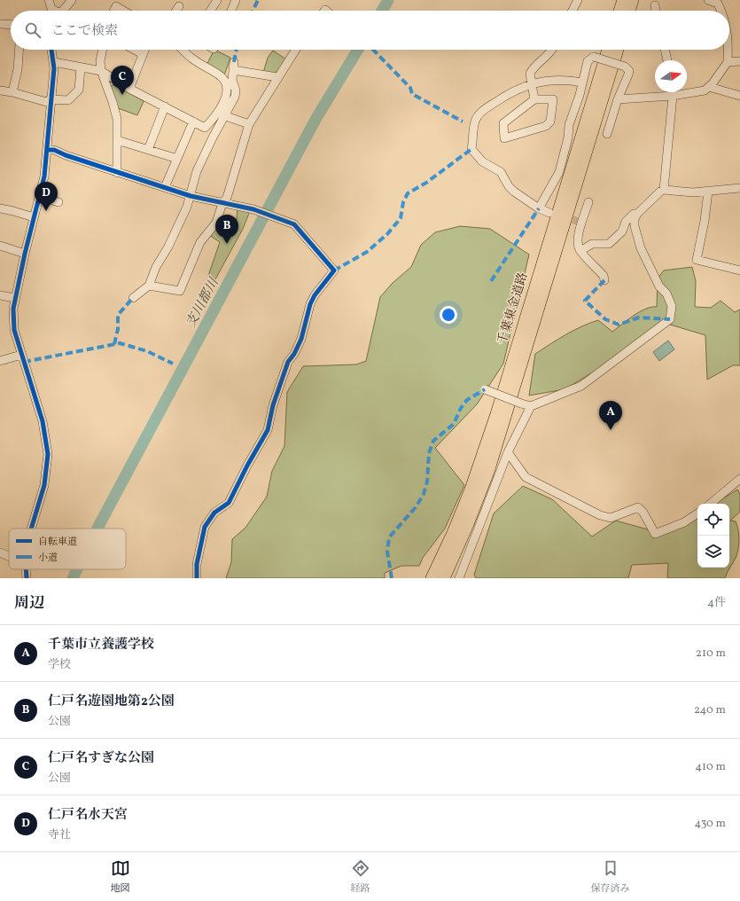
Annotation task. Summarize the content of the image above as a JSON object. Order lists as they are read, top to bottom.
{
  "streets": {
    "highway": ["千葉東金道路"]
  },
  "water": ["支川都川"],
  "legend": ["自転車道", "小道"],
  "north": "right",
  "page": {
    "search": "ここで検索",
    "pins": [
      "C",
      "D",
      "B",
      "A"
    ],
    "heading": ["周辺", "4件"],
    "list": [
      {
        "mark": "A",
        "name": "千葉市立養護学校",
        "note": "学校",
        "value": "210 m"
      },
      {
        "mark": "B",
        "name": "仁戸名遊園地第2公園",
        "note": "公園",
        "value": "240 m"
      },
      {
        "mark": "C",
        "name": "仁戸名すぎな公園",
        "note": "公園",
        "value": "410 m"
      },
      {
        "mark": "D",
        "name": "仁戸名水天宮",
        "note": "寺社",
        "value": "430 m"
      }
    ],
    "nav": ["地図", "経路", "保存済み"]
  }
}
